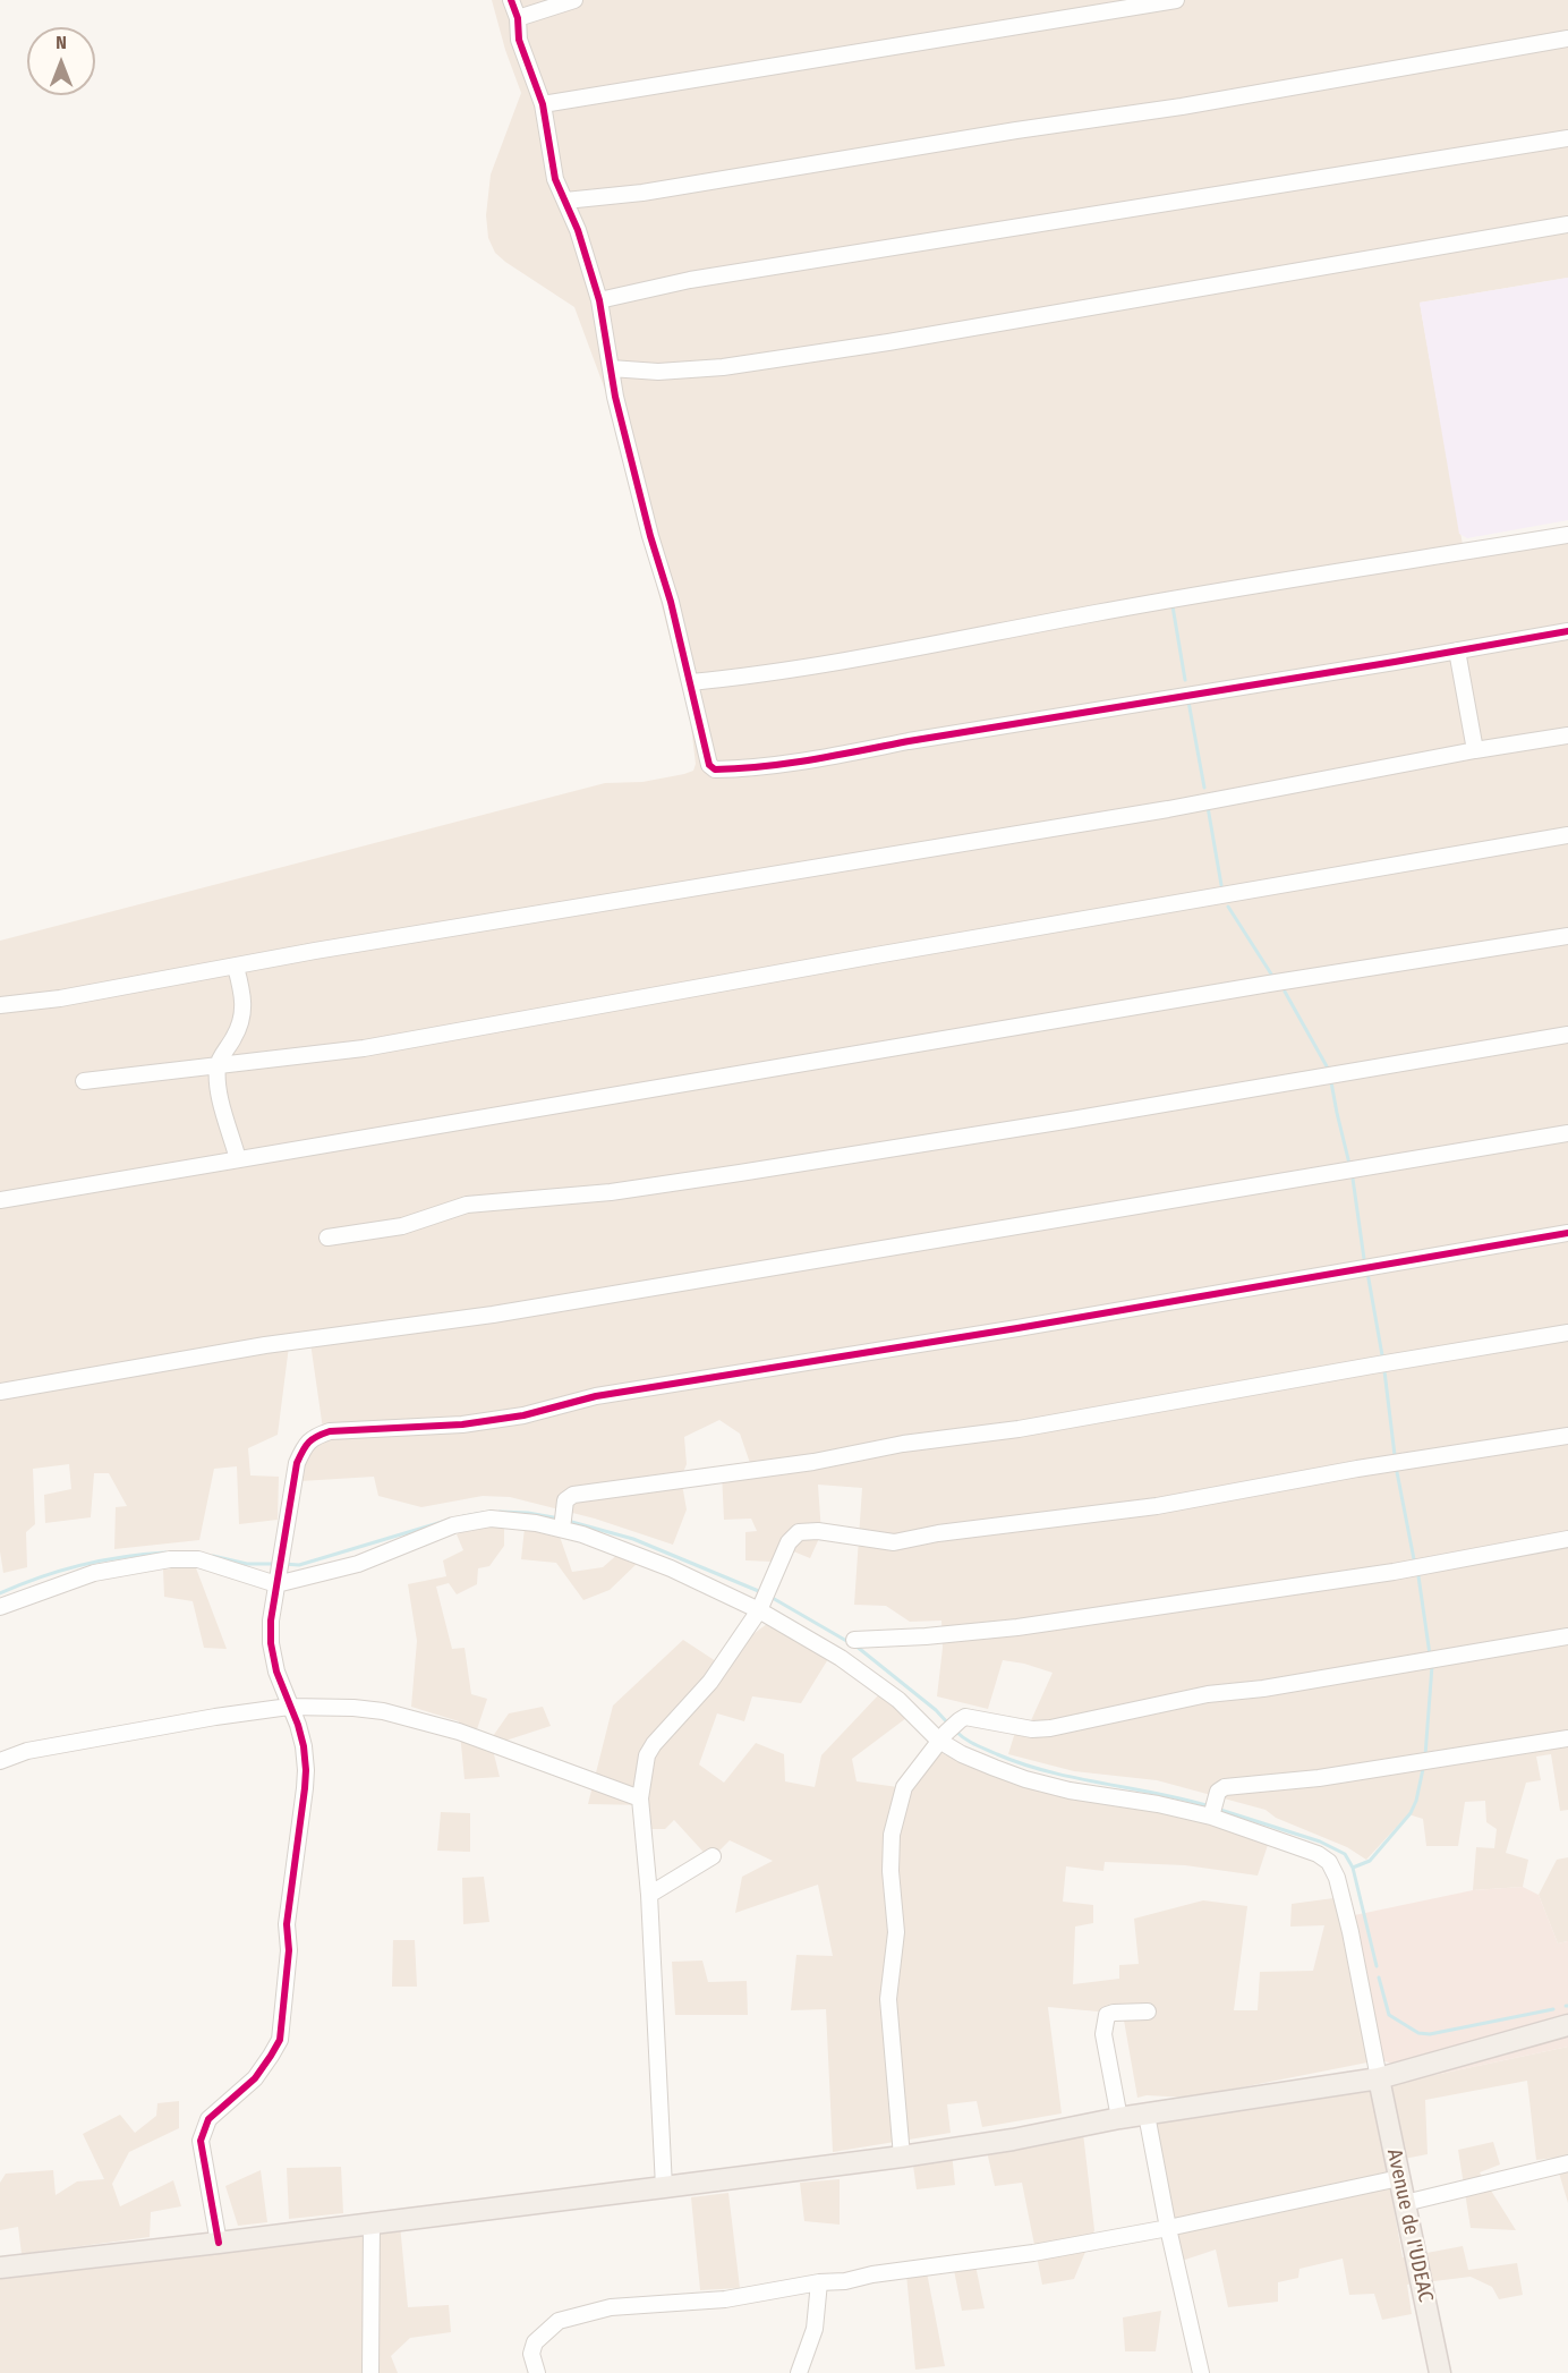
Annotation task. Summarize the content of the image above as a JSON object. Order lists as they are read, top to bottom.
{
  "streets": {
    "main road": ["Avenue de I'UDEAC"]
  },
  "north": "top"
}
